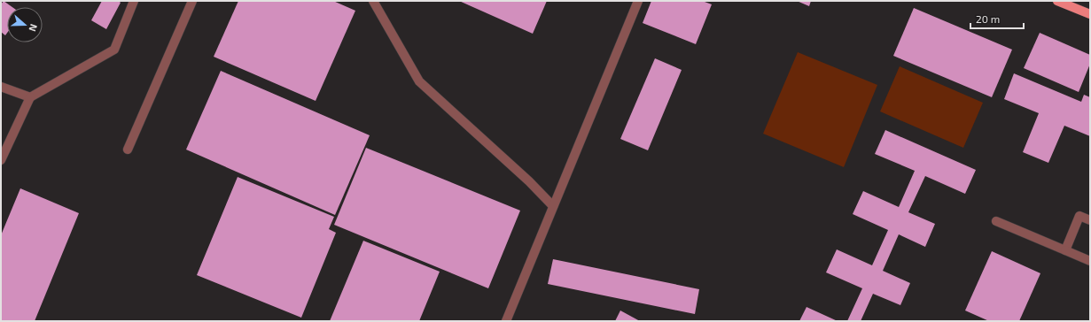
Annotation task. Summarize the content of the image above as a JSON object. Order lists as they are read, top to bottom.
{
  "scale_bar": "20 m",
  "north": "right"
}
